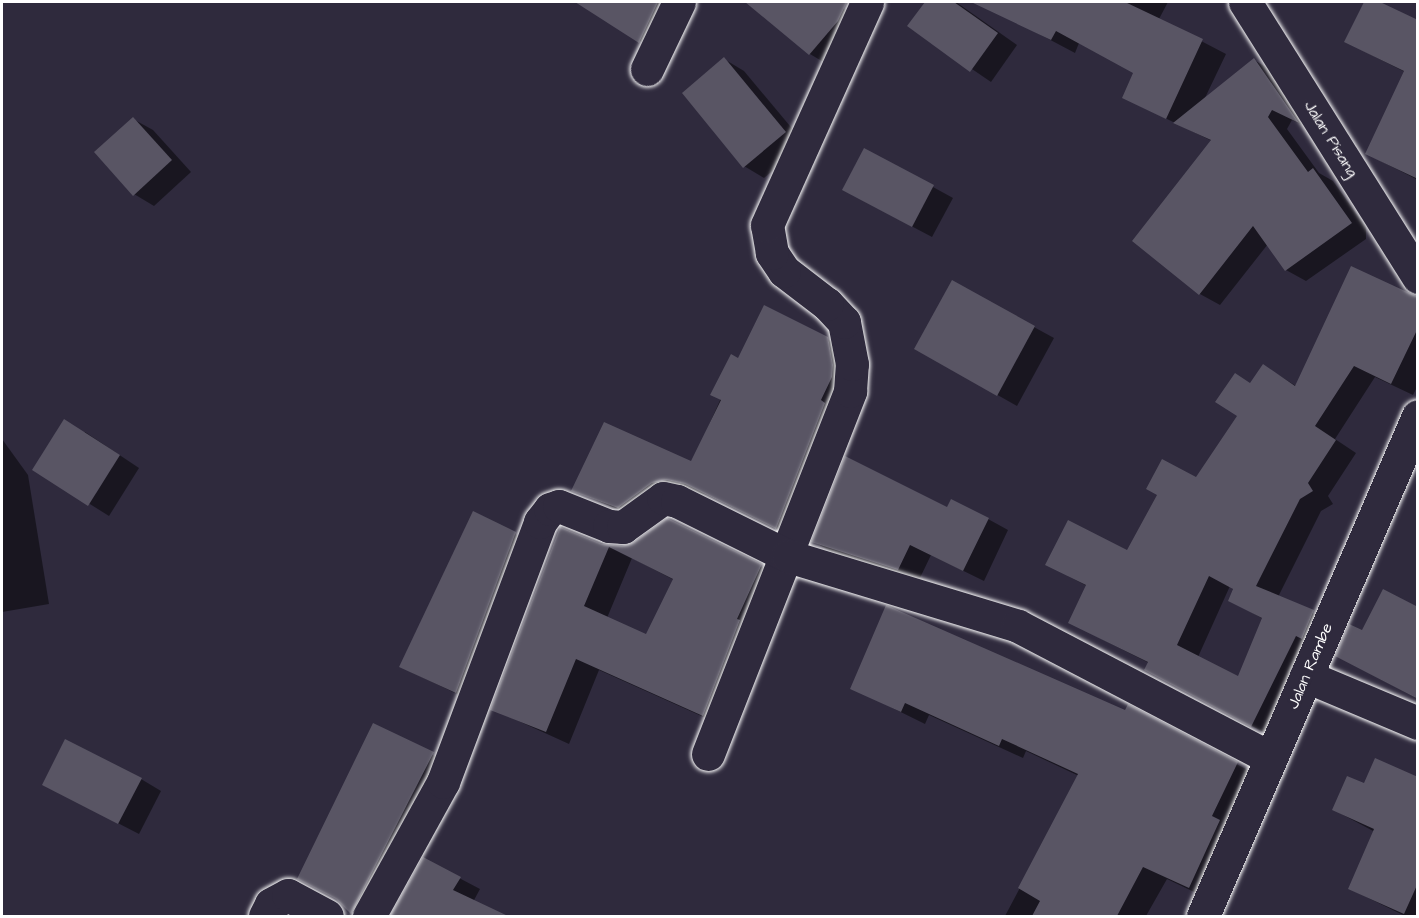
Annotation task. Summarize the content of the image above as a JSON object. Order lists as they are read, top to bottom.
{
  "streets": {
    "street": ["Jalan Pisang", "Jalan Rambe"]
  }
}
